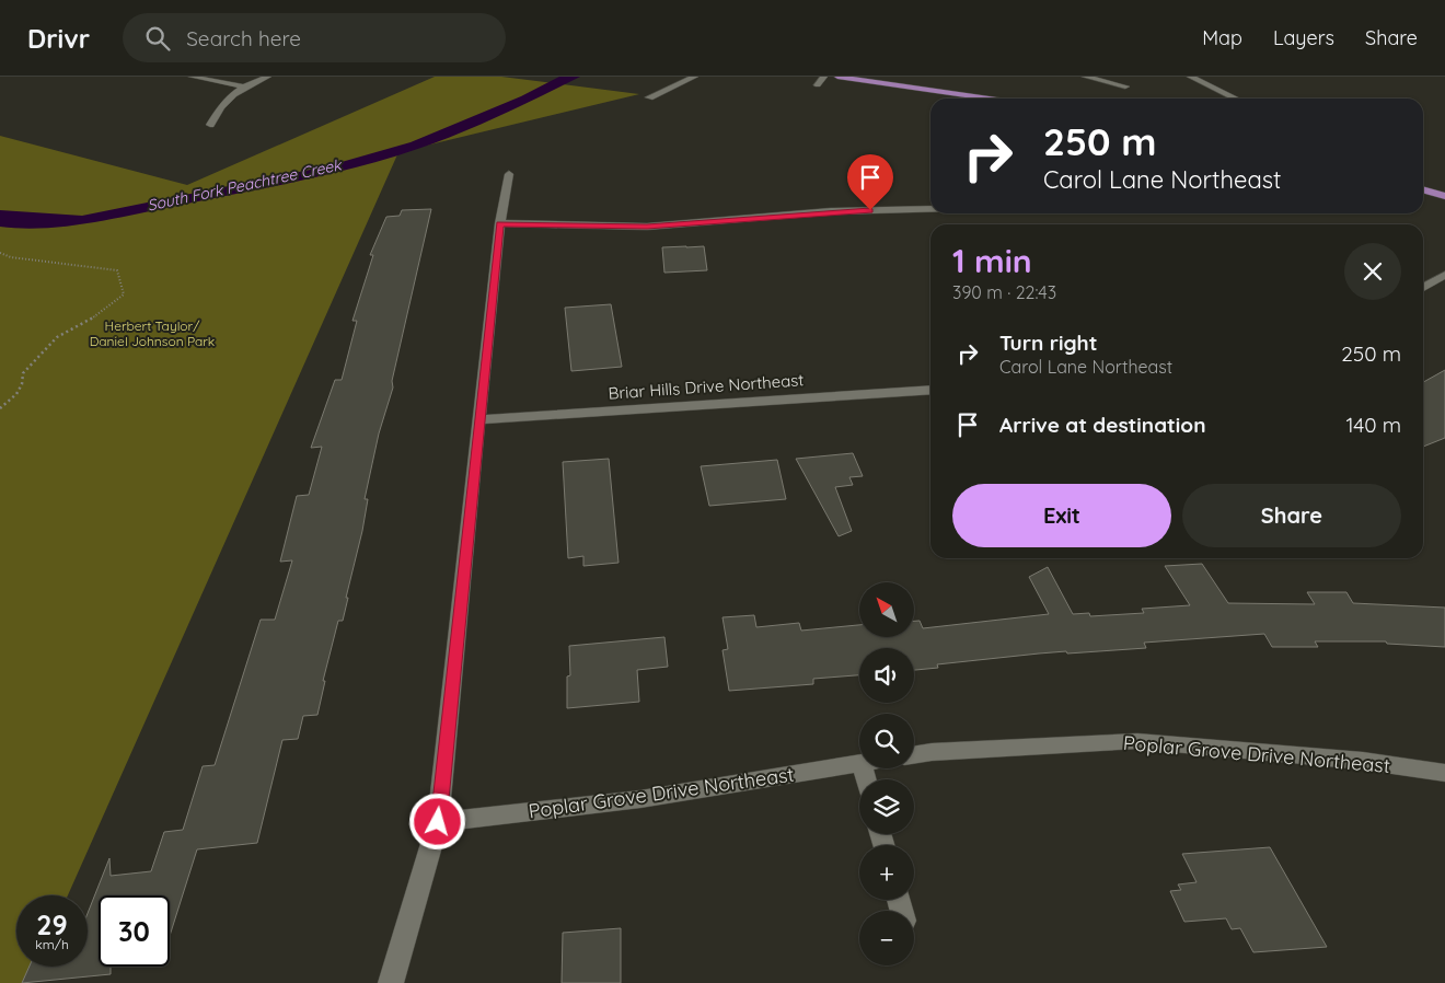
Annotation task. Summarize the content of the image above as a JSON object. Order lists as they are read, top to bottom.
{
  "streets": {
    "street": ["Briar Hills Drive Northeast", "Poplar Grove Drive Northeast"]
  },
  "water": ["South Fork Peachtree Creek"],
  "parks": ["Herbert Taylor/ Daniel Johnson Park"],
  "north": "top left",
  "page": {
    "header": "Drivr",
    "search": "Search here",
    "nav": ["Map", "Layers", "Share"],
    "turn": ["250 m", "Carol Lane Northeast"],
    "heading": ["1 min", "390 m · 22:43"],
    "list": [
      {
        "name": "Turn right",
        "note": "Carol Lane Northeast",
        "value": "250 m"
      },
      {
        "name": "Arrive at destination",
        "value": "140 m"
      }
    ],
    "buttons": ["Exit", "Share"],
    "map_buttons": ["+", "−"],
    "speed": "29 km/h",
    "limit": "30"
  }
}
